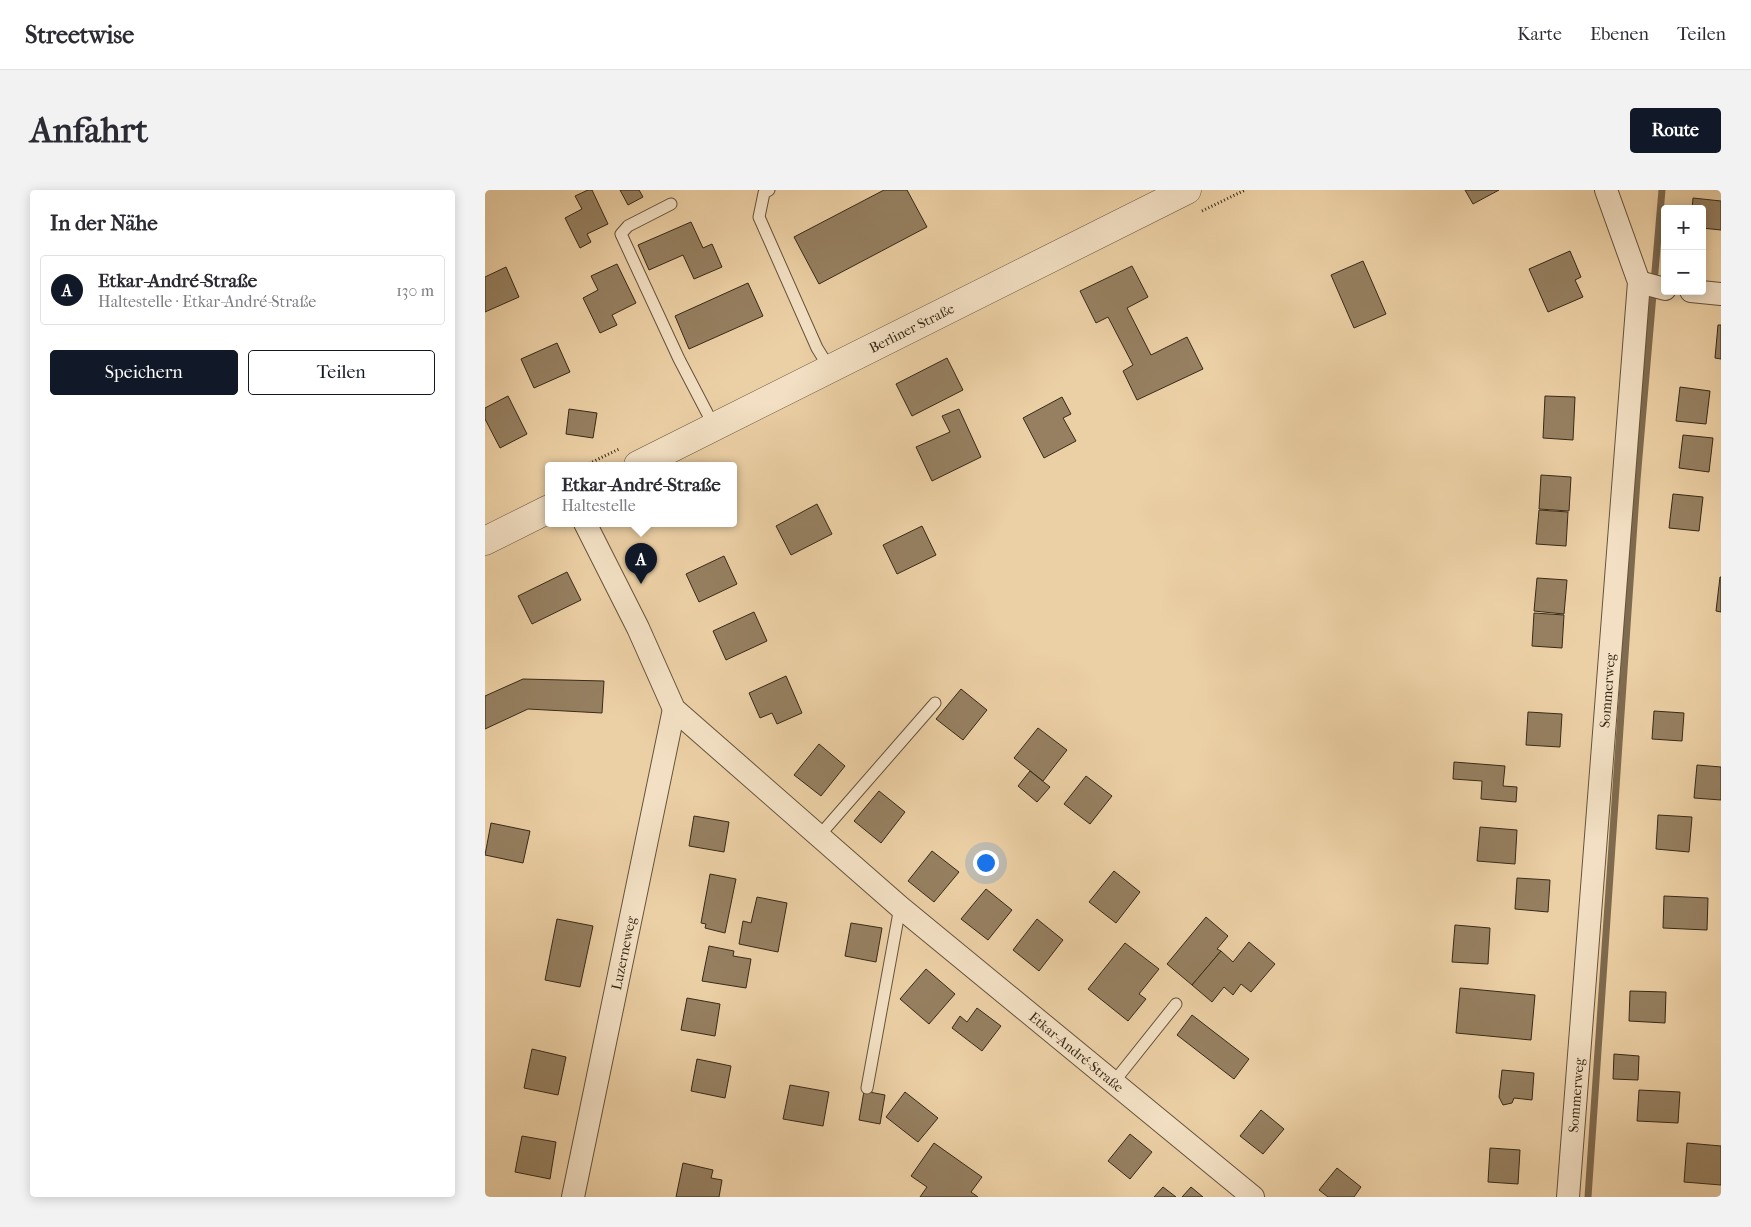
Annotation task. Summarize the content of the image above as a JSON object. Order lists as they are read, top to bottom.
{
  "streets": {
    "street": [
      "Berliner Straße",
      "Sommerweg",
      "Luzerneweg",
      "Etkar-André-Straße"
    ]
  },
  "crossings": [
    ["Luzerneweg", "Etkar-André-Straße"]
  ],
  "page": {
    "header": "Streetwise",
    "nav": ["Karte", "Ebenen", "Teilen"],
    "buttons": [
      "Route",
      ["Speichern", "Teilen"]
    ],
    "title": "Anfahrt",
    "heading": "In der Nähe",
    "map_buttons": ["+", "−"],
    "list": [
      {
        "mark": "A",
        "name": "Etkar-André-Straße",
        "note": "Haltestelle · Etkar-André-Straße",
        "value": "130 m"
      }
    ],
    "popup": ["Etkar-André-Straße", "Haltestelle"],
    "pins": "A"
  }
}
